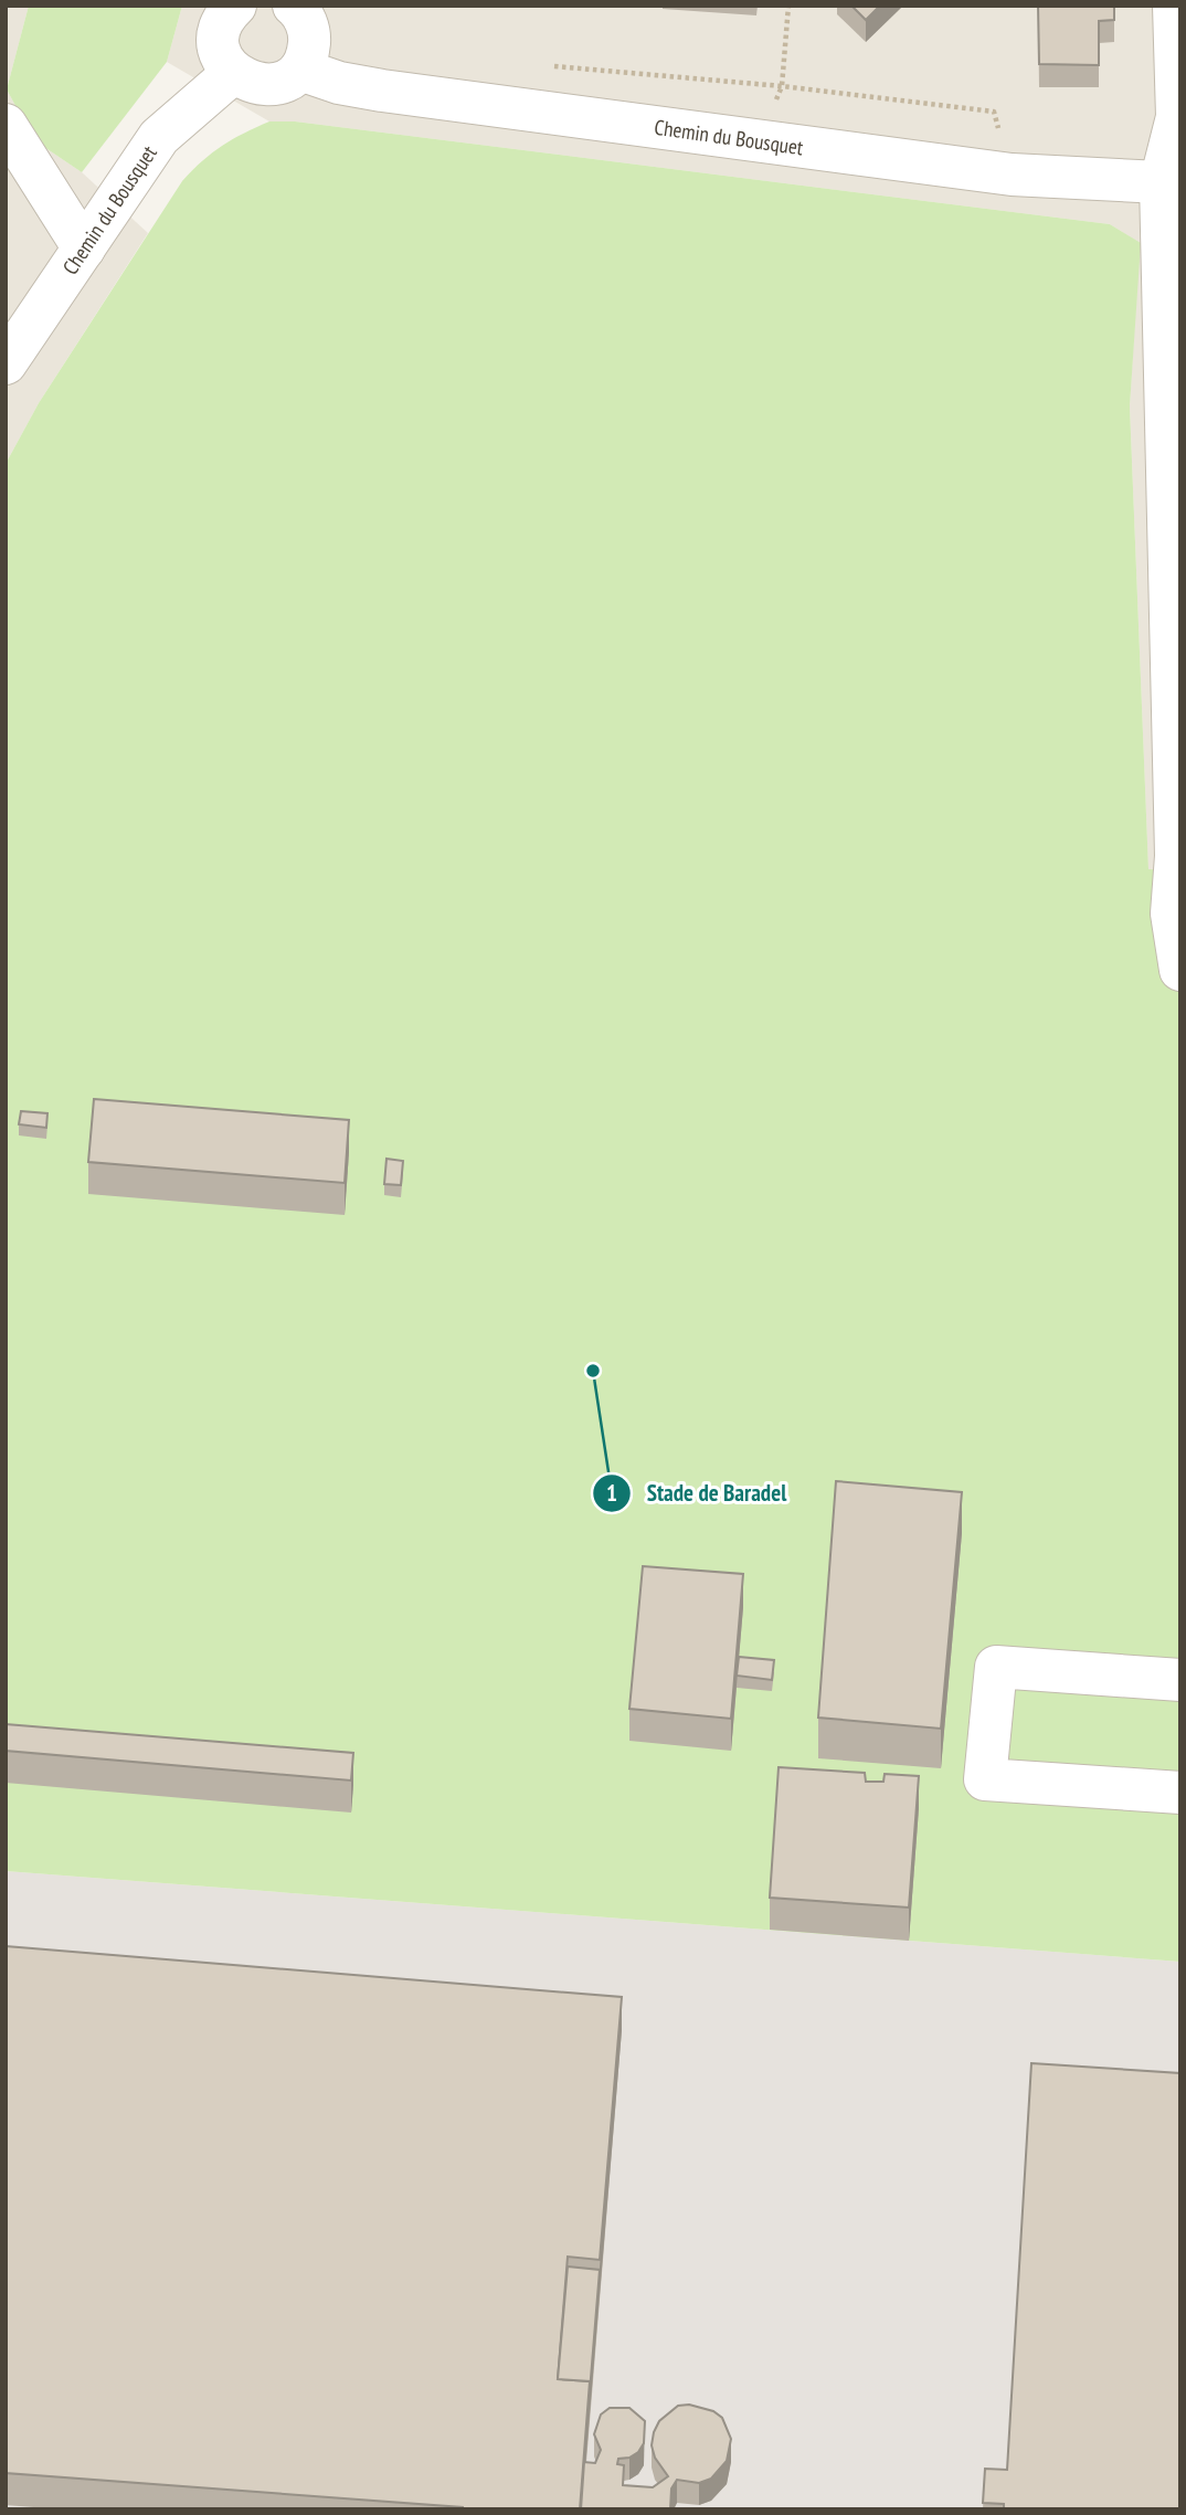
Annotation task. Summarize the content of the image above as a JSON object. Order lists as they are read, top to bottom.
{
  "streets": {
    "street": ["Chemin du Bousquet"]
  },
  "places": ["Stade de Baradel"]
}
